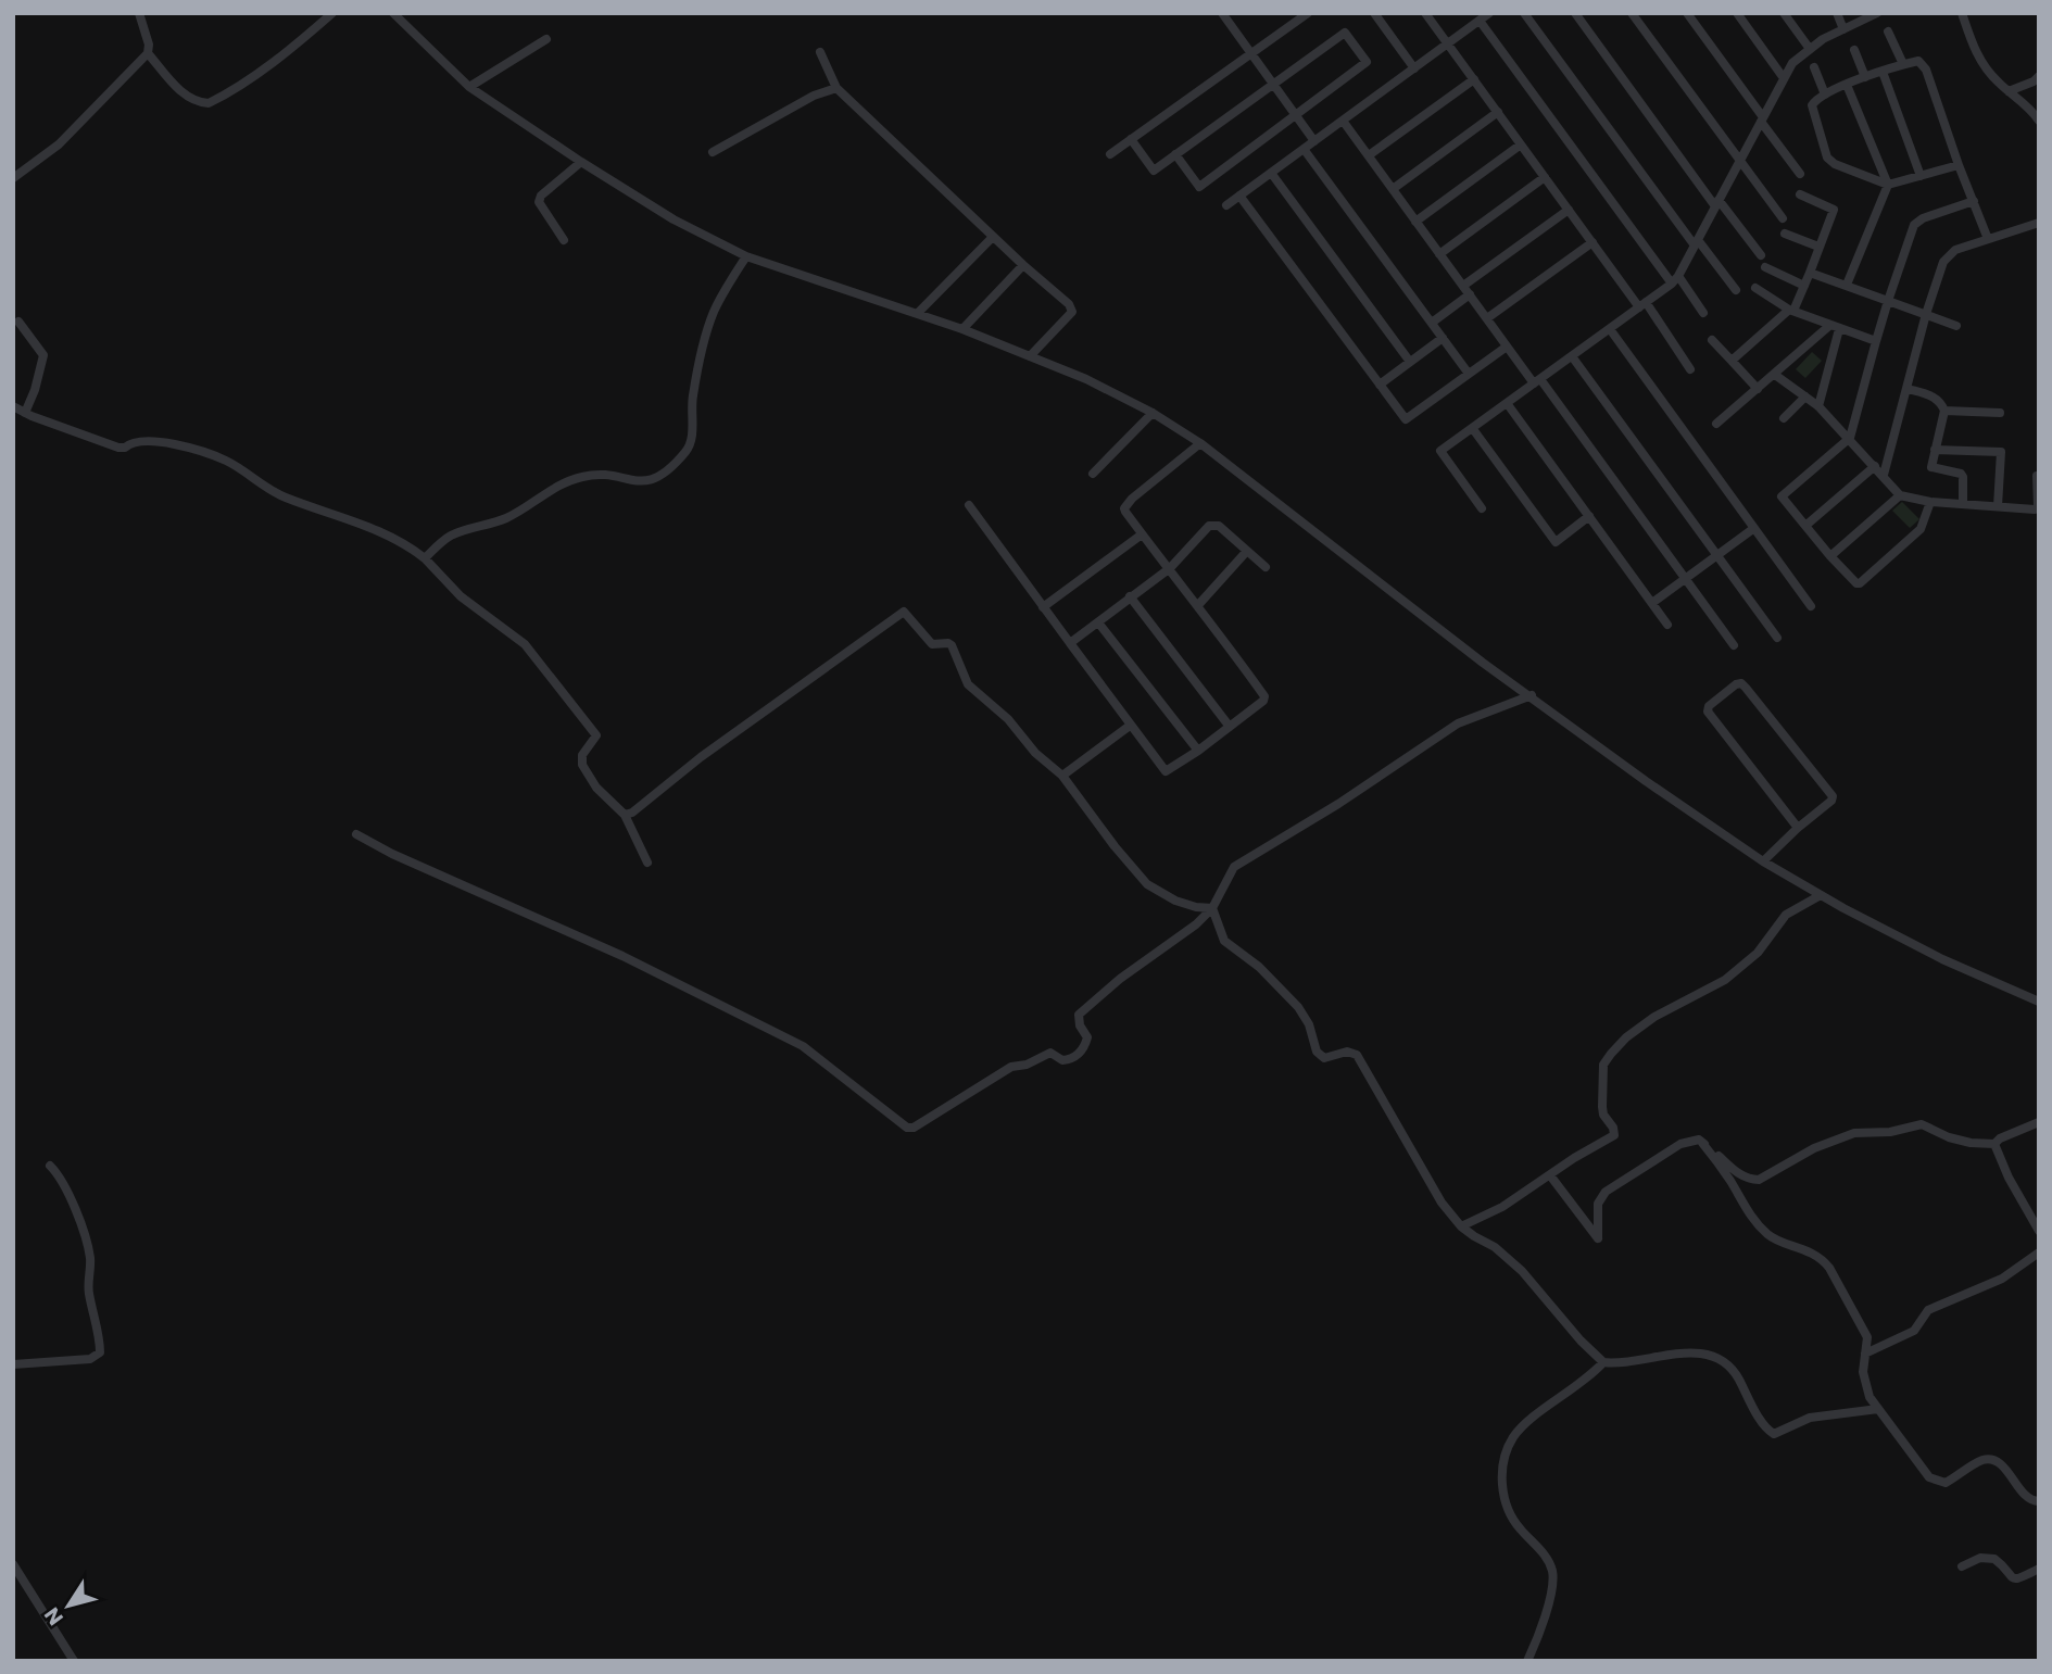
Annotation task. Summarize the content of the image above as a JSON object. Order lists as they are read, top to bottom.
{
  "north": "bottom left"
}
